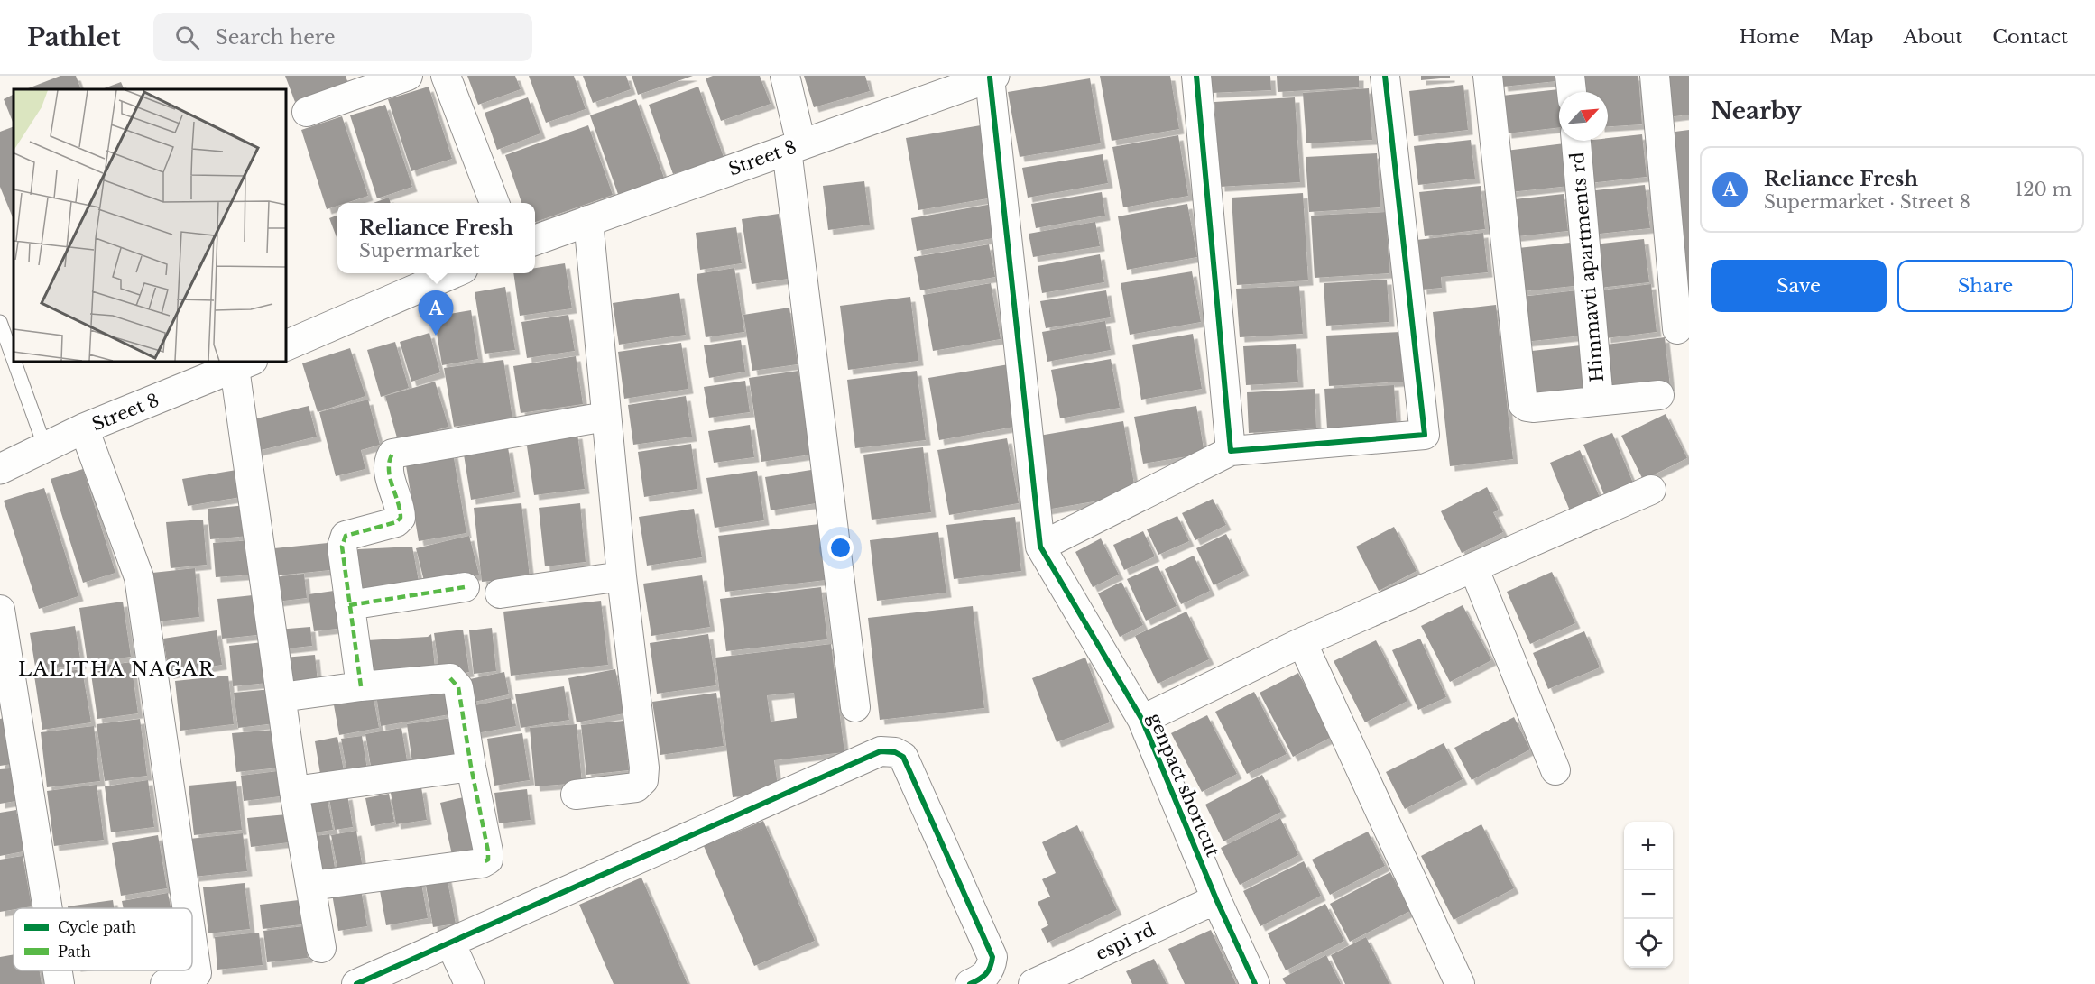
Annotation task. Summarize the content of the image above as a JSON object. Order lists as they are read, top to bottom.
{
  "streets": {
    "street": [
      "Street 8",
      "Himmavti apartments rd",
      "genpact shortcut",
      "espi rd"
    ]
  },
  "crossings": [
    ["genpact shortcut", "espi rd"]
  ],
  "districts": ["LALITHA NAGAR"],
  "legend": ["Cycle path", "Path"],
  "north": "top right",
  "page": {
    "header": "Pathlet",
    "search": "Search here",
    "nav": [
      "Home",
      "Map",
      "About",
      "Contact"
    ],
    "heading": "Nearby",
    "list": [
      {
        "mark": "A",
        "name": "Reliance Fresh",
        "note": "Supermarket · Street 8",
        "value": "120 m"
      }
    ],
    "popup": ["Reliance Fresh", "Supermarket"],
    "buttons": ["Save", "Share"],
    "pins": "A",
    "map_buttons": ["+", "−"]
  }
}
